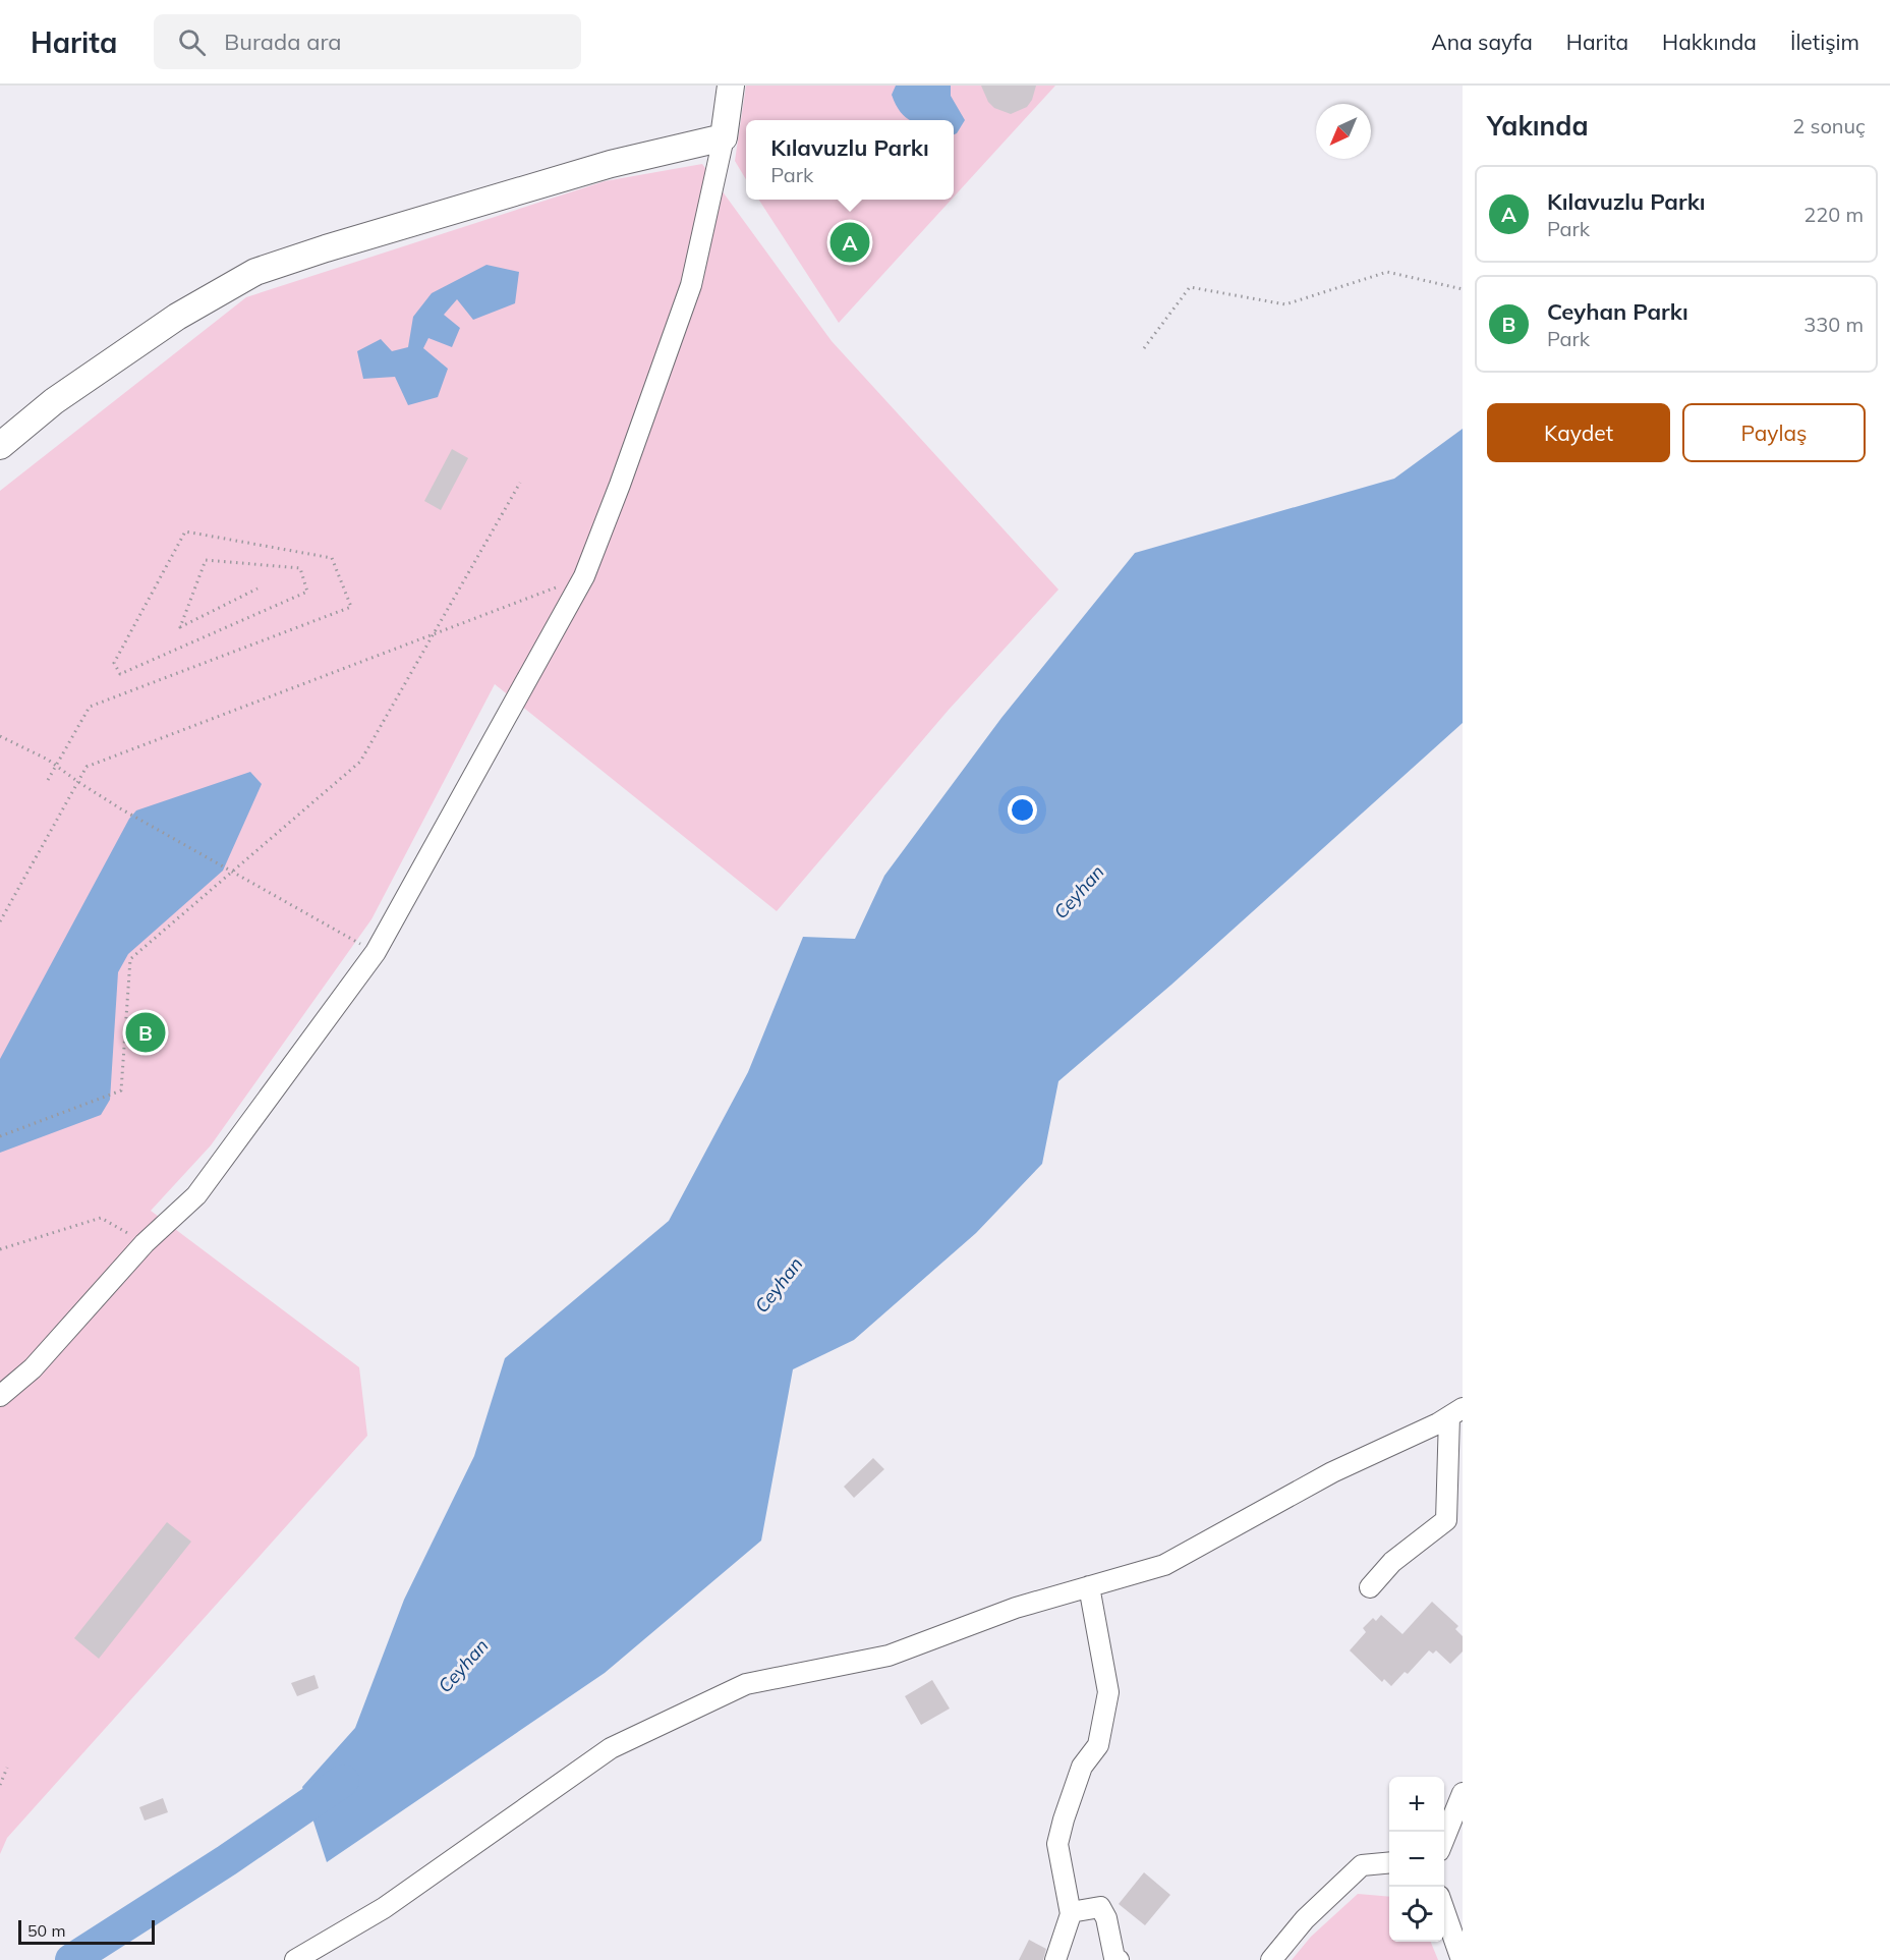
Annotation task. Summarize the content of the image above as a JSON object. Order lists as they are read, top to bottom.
{
  "water": ["Ceyhan"],
  "scale_bar": "50 m",
  "north": "bottom left",
  "page": {
    "header": "Harita",
    "search": "Burada ara",
    "nav": [
      "Ana sayfa",
      "Harita",
      "Hakkında",
      "İletişim"
    ],
    "heading": ["Yakında", "2 sonuç"],
    "popup": ["Kılavuzlu Parkı", "Park"],
    "list": [
      {
        "mark": "A",
        "name": "Kılavuzlu Parkı",
        "note": "Park",
        "value": "220 m"
      },
      {
        "mark": "B",
        "name": "Ceyhan Parkı",
        "note": "Park",
        "value": "330 m"
      }
    ],
    "pins": ["A", "B"],
    "buttons": ["Kaydet", "Paylaş"],
    "map_buttons": ["+", "−"],
    "scale": "50 m"
  }
}
